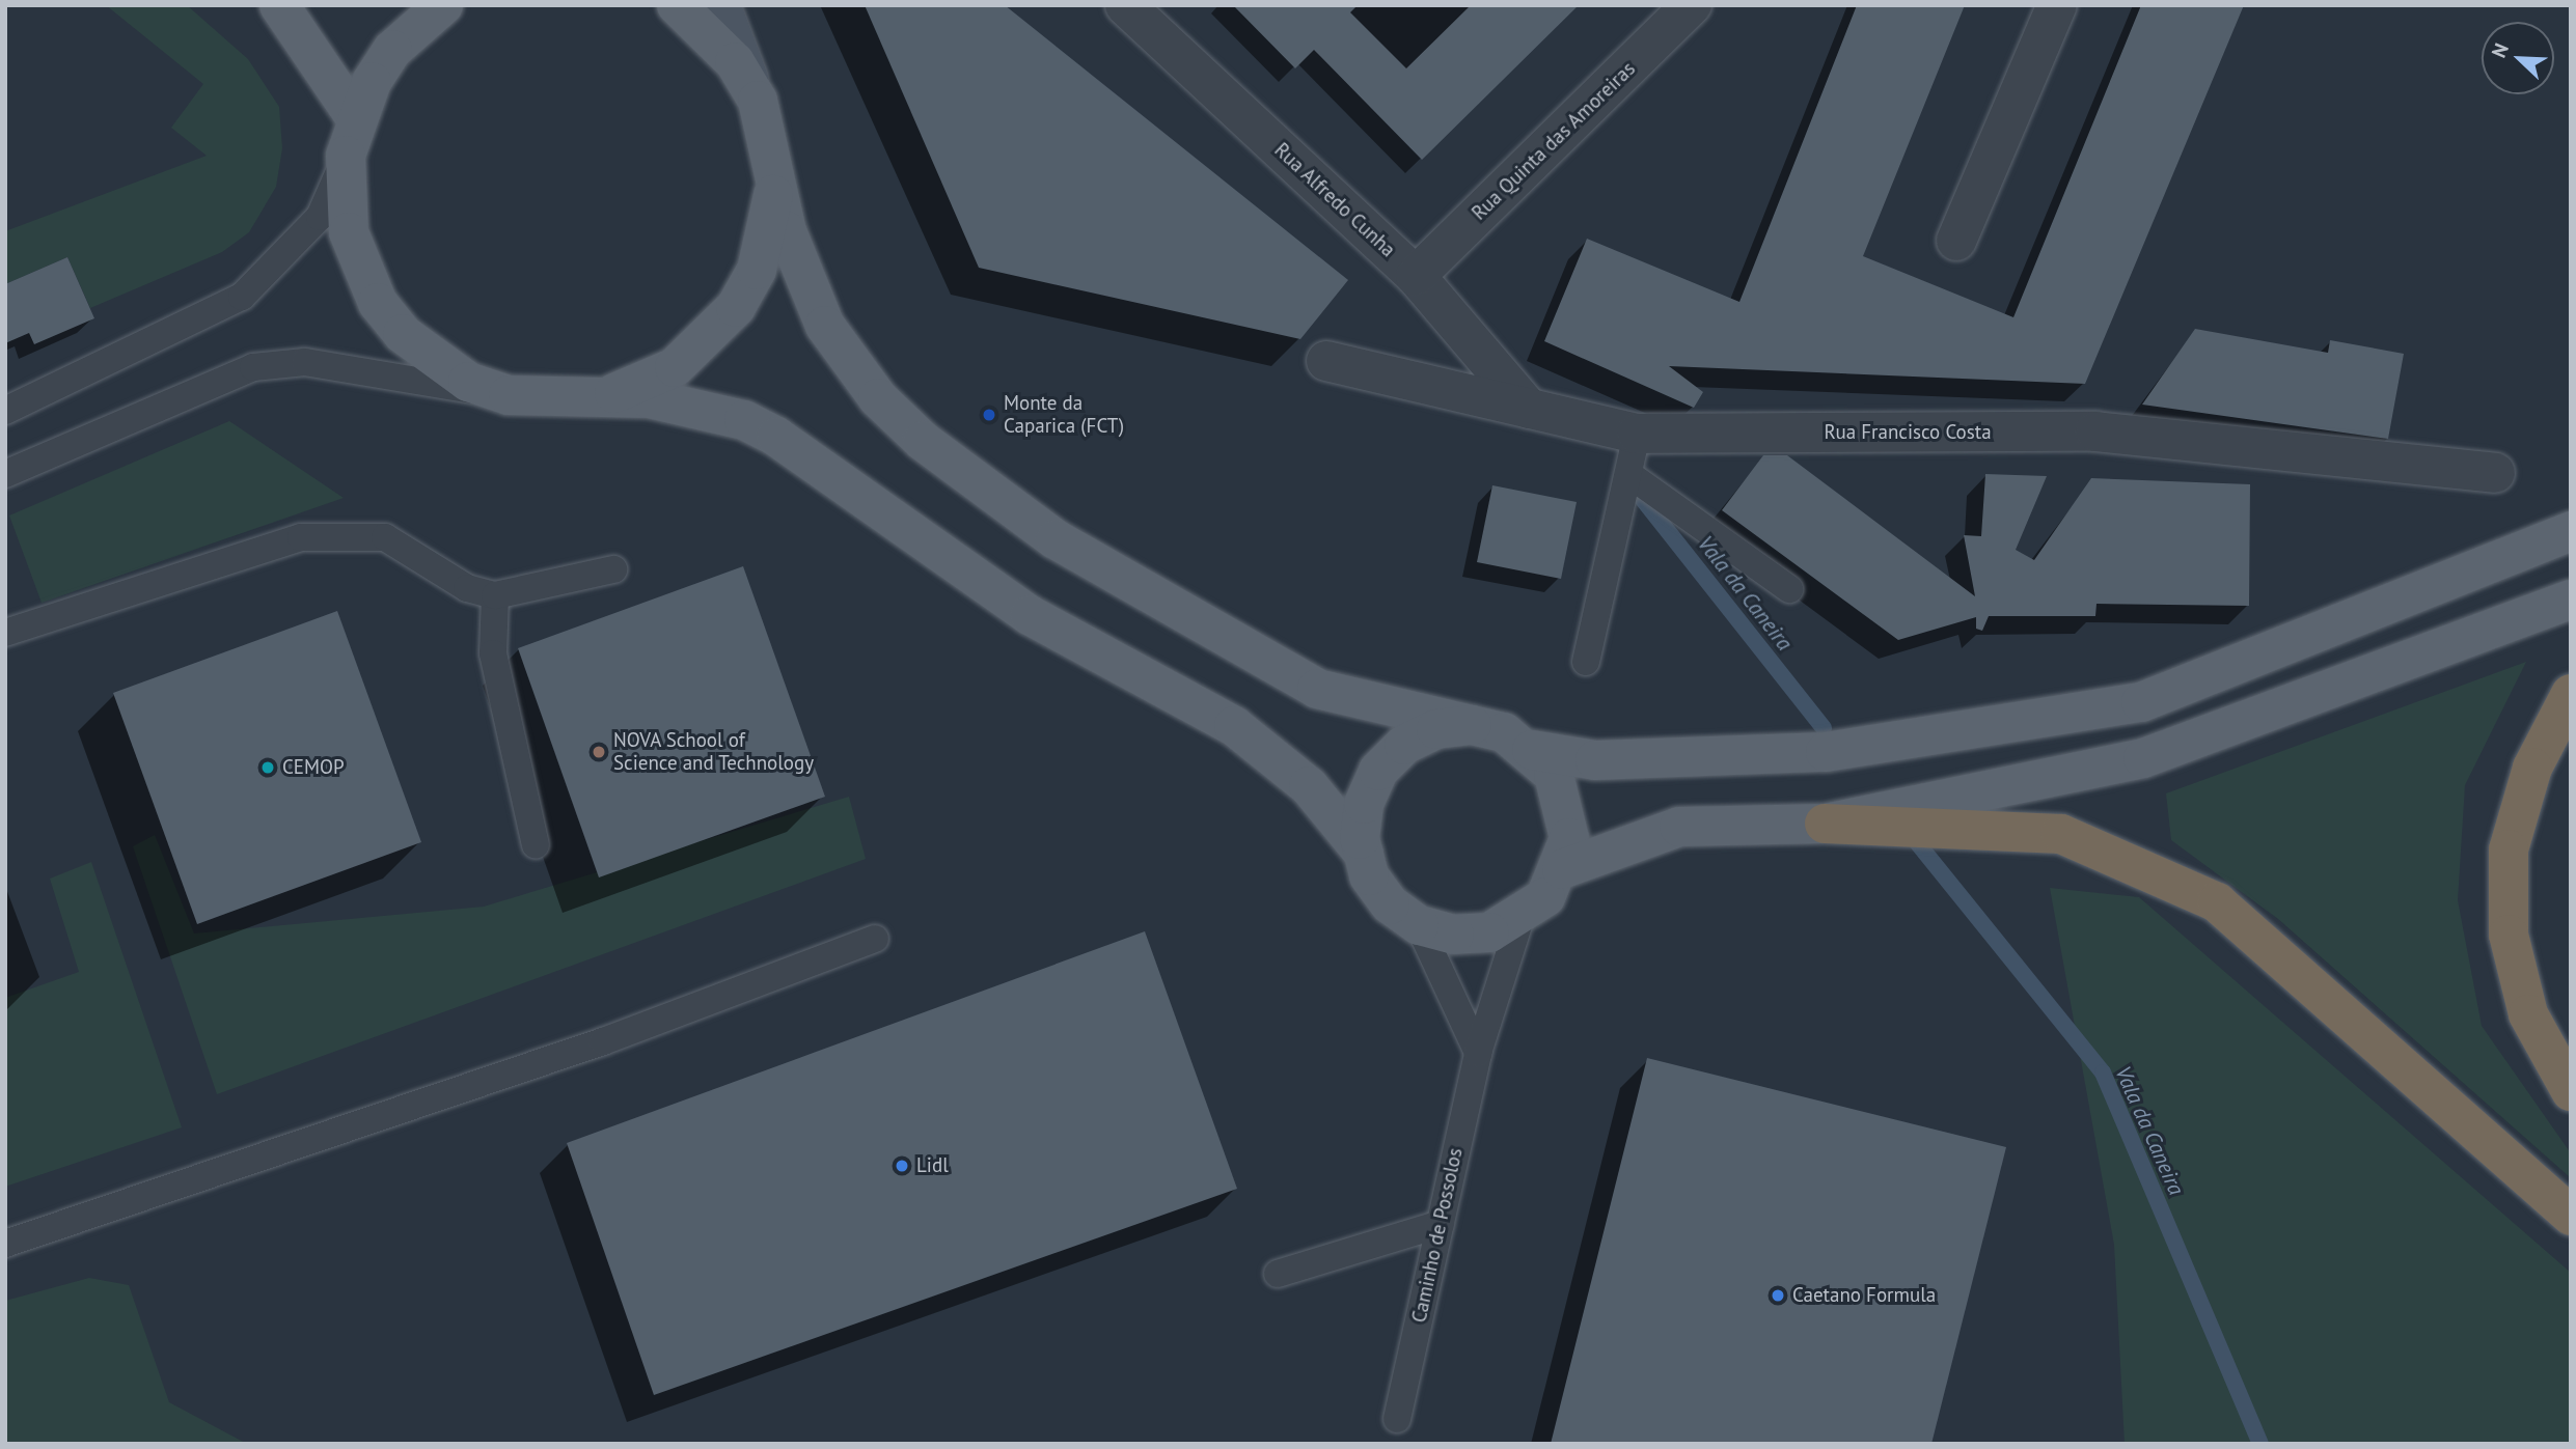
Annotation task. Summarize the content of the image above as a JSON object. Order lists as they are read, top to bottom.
{
  "streets": {
    "street": ["Rua Quinta das Amoreiras", "Rua Alfredo Cunha", "Rua Francisco Costa"],
    "lane": ["Caminho de Possolos"]
  },
  "crossings": [
    ["Rua Quinta das Amoreiras", "Rua Alfredo Cunha"],
    ["Rua Alfredo Cunha", "Rua Francisco Costa"]
  ],
  "water": ["Vala da Caneira"],
  "places": [
    "Monte da Caparica (FCT)",
    "NOVA School of Science and Technology",
    "CEMOP",
    "Lidl",
    "Caetano Formula"
  ],
  "north": "top left"
}
